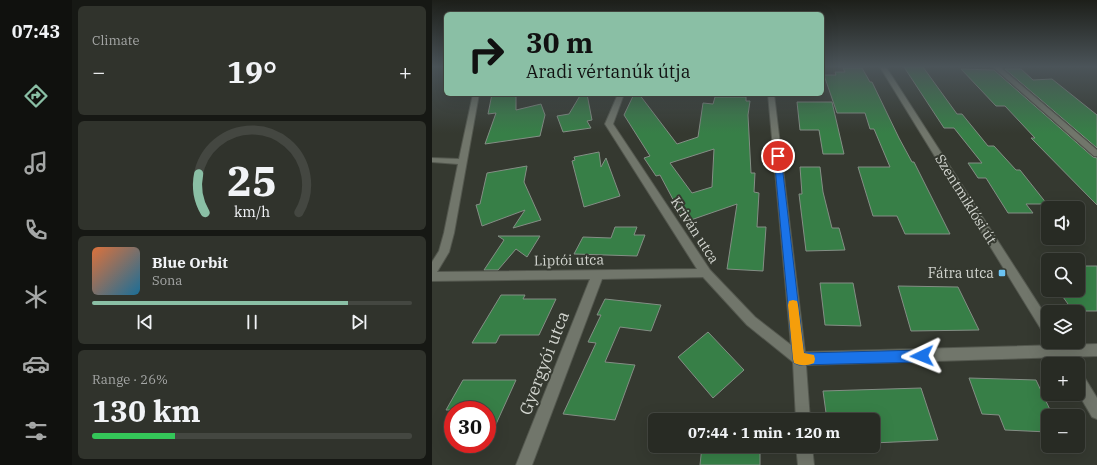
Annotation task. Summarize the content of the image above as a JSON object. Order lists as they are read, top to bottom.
{
  "streets": {
    "street": [
      "Szentmiklósi út",
      "Kriván utca",
      "Liptói utca",
      "Gyergyói utca"
    ]
  },
  "crossings": [
    ["Kriván utca", "Liptói utca"],
    ["Liptói utca", "Gyergyói utca"]
  ],
  "places": {
    "transit": ["Fátra utca"]
  },
  "page": {
    "tabs": "07:43",
    "tile": [
      "Climate",
      ["Range · 26%", "130 km"]
    ],
    "turn": ["30 m", "Aradi vértanúk útja"],
    "heat": ["−", "19°", "+"],
    "map_buttons": ["+", "−"],
    "song": ["Blue Orbit", "Sona"],
    "limit": "30",
    "trip": "07:44 · 1 min · 120 m",
    "gauge": ["25", "km/h"]
  }
}
